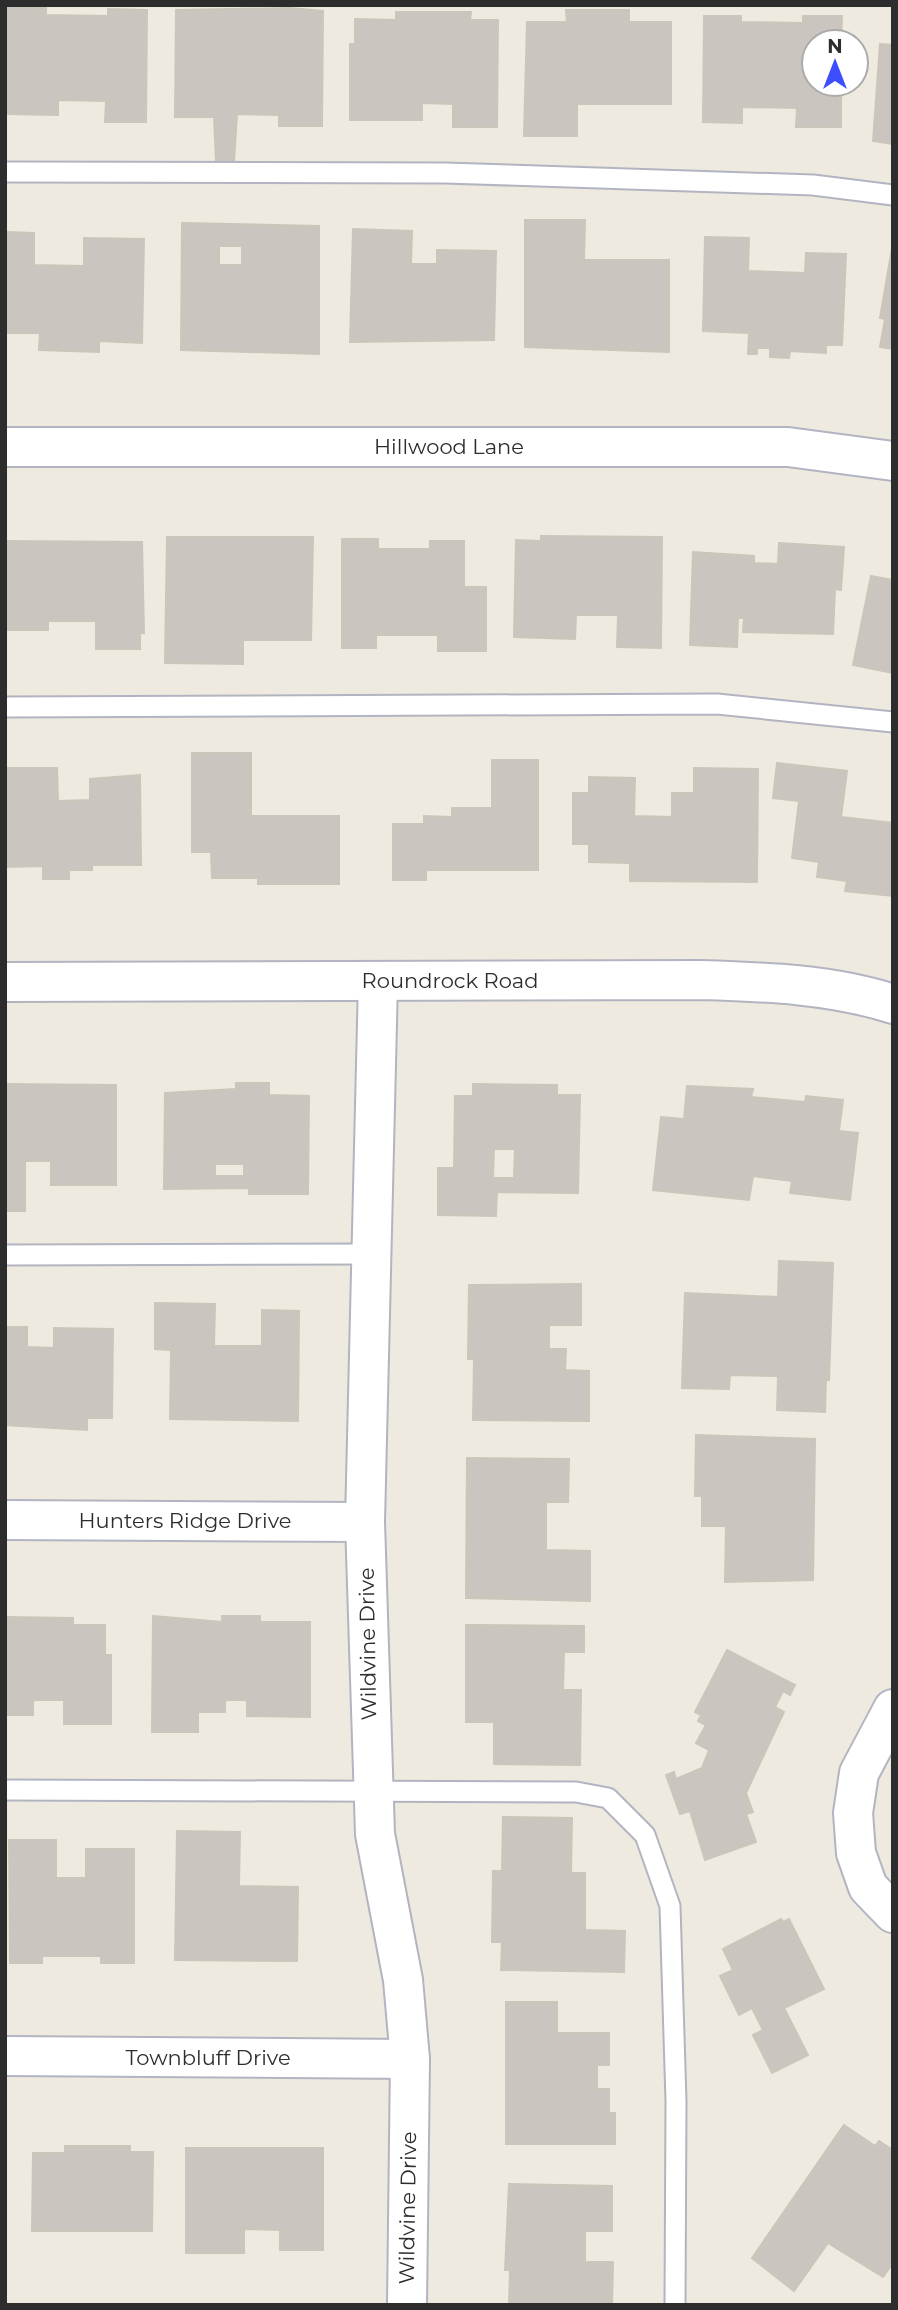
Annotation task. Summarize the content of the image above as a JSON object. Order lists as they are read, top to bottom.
{
  "streets": {
    "street": [
      "Hillwood Lane",
      "Roundrock Road",
      "Hunters Ridge Drive",
      "Wildvine Drive",
      "Townbluff Drive"
    ]
  },
  "crossings": [
    ["Roundrock Road", "Wildvine Drive"],
    ["Hunters Ridge Drive", "Wildvine Drive"],
    ["Wildvine Drive", "Townbluff Drive"]
  ],
  "north": "top"
}
